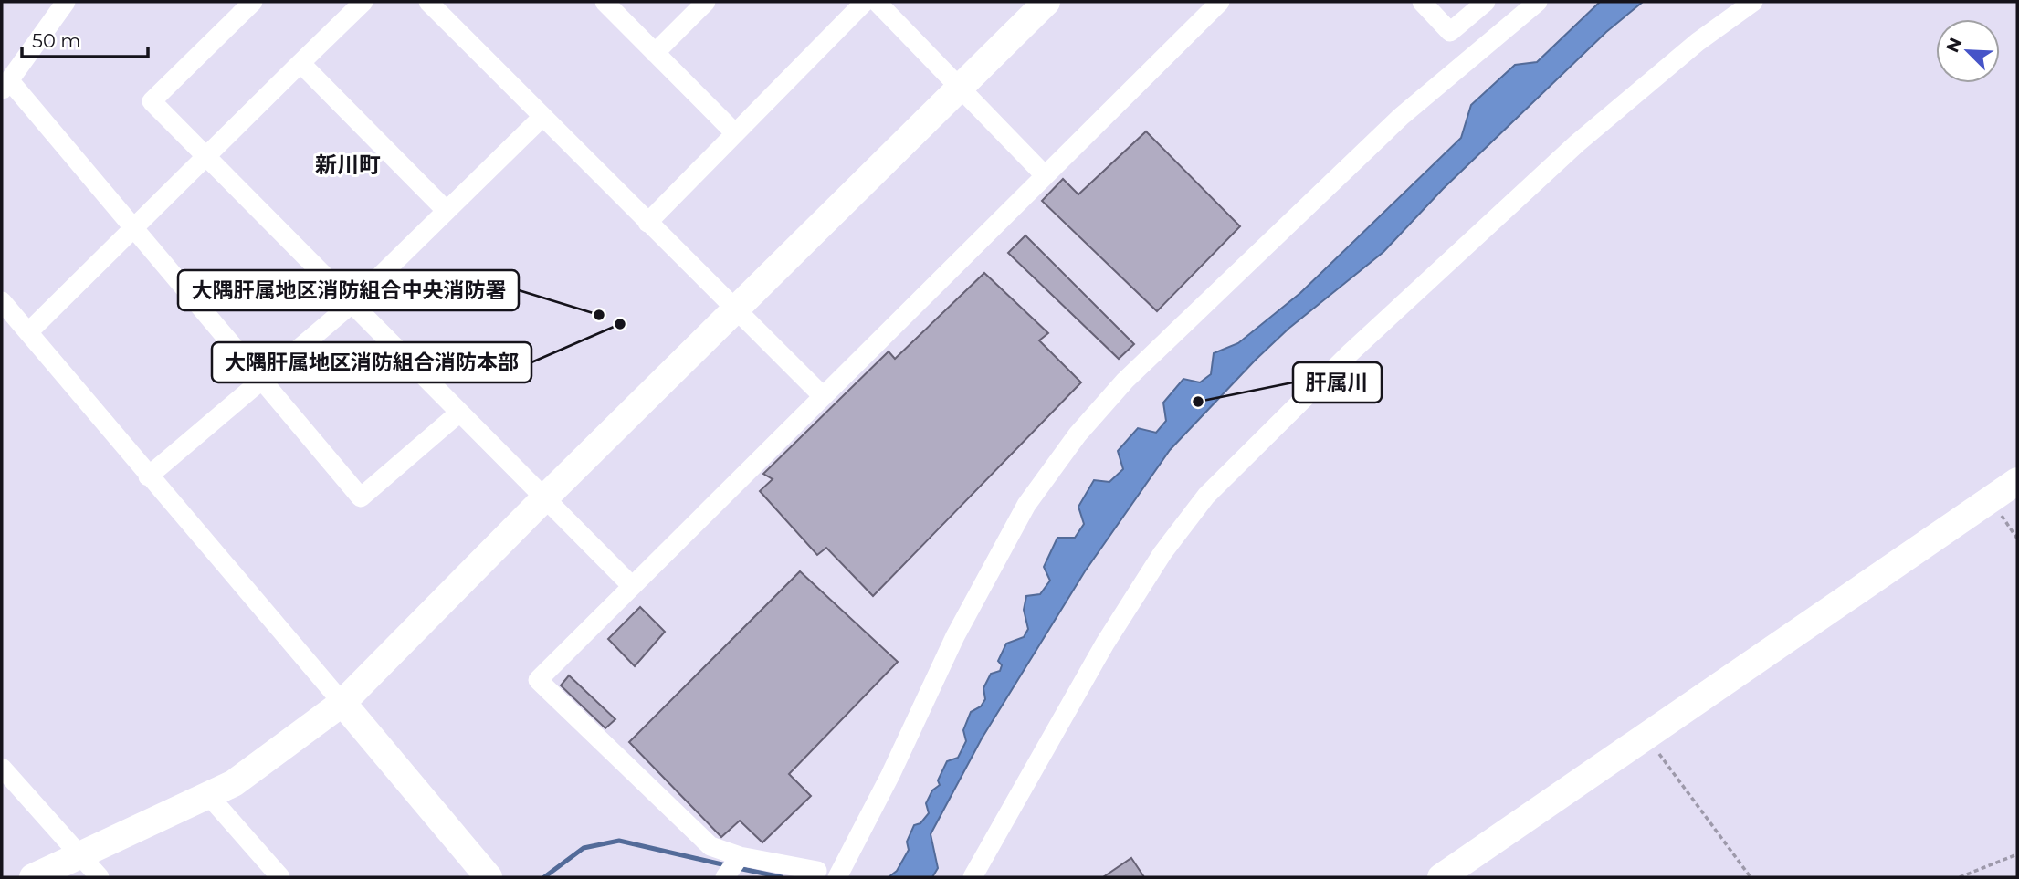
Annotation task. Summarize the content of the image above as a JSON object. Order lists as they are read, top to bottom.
{
  "districts": ["新川町"],
  "places": ["大隅肝属地区消防組合中央消防署", "大隅肝属地区消防組合消防本部", "肝属川"],
  "scale_bar": "50 m",
  "north": "top left"
}
